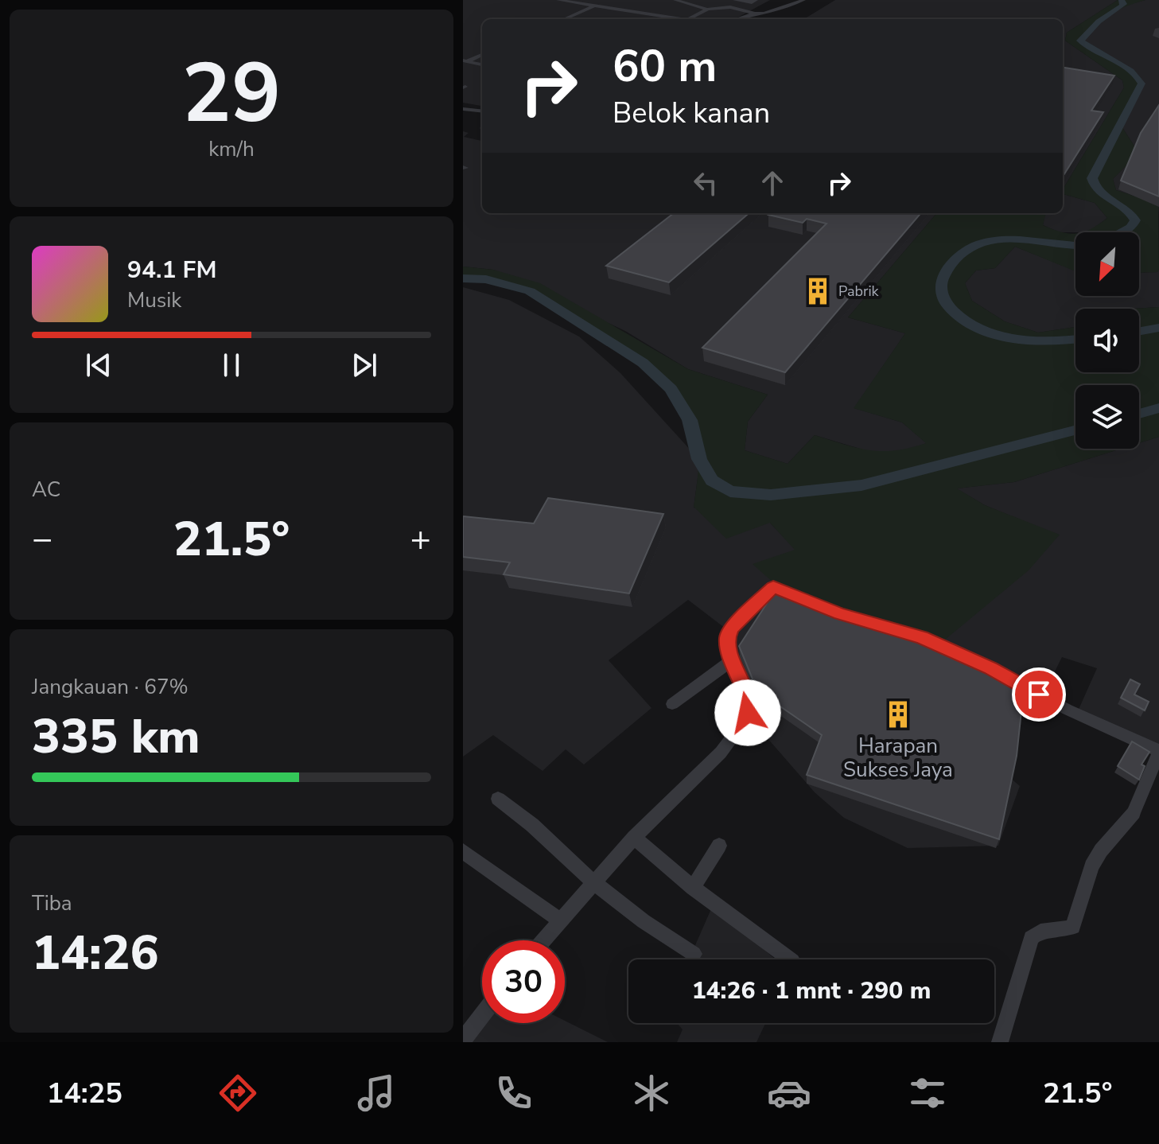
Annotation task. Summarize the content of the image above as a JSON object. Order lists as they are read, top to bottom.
{
  "places": {
    "building": ["Pabrik", "Harapan Sukses Jaya"]
  },
  "north": "bottom left",
  "page": {
    "tile": [
      ["29", "km/h"],
      "AC",
      ["Jangkauan · 67%", "335 km"],
      ["Tiba", "14:26"]
    ],
    "turn": ["60 m", "Belok kanan"],
    "song": ["94.1 FM", "Musik"],
    "heat": ["−", "21.5°", "+"],
    "limit": "30",
    "trip": "14:26 · 1 mnt · 290 m",
    "tabs": ["14:25", "21.5°"]
  }
}
